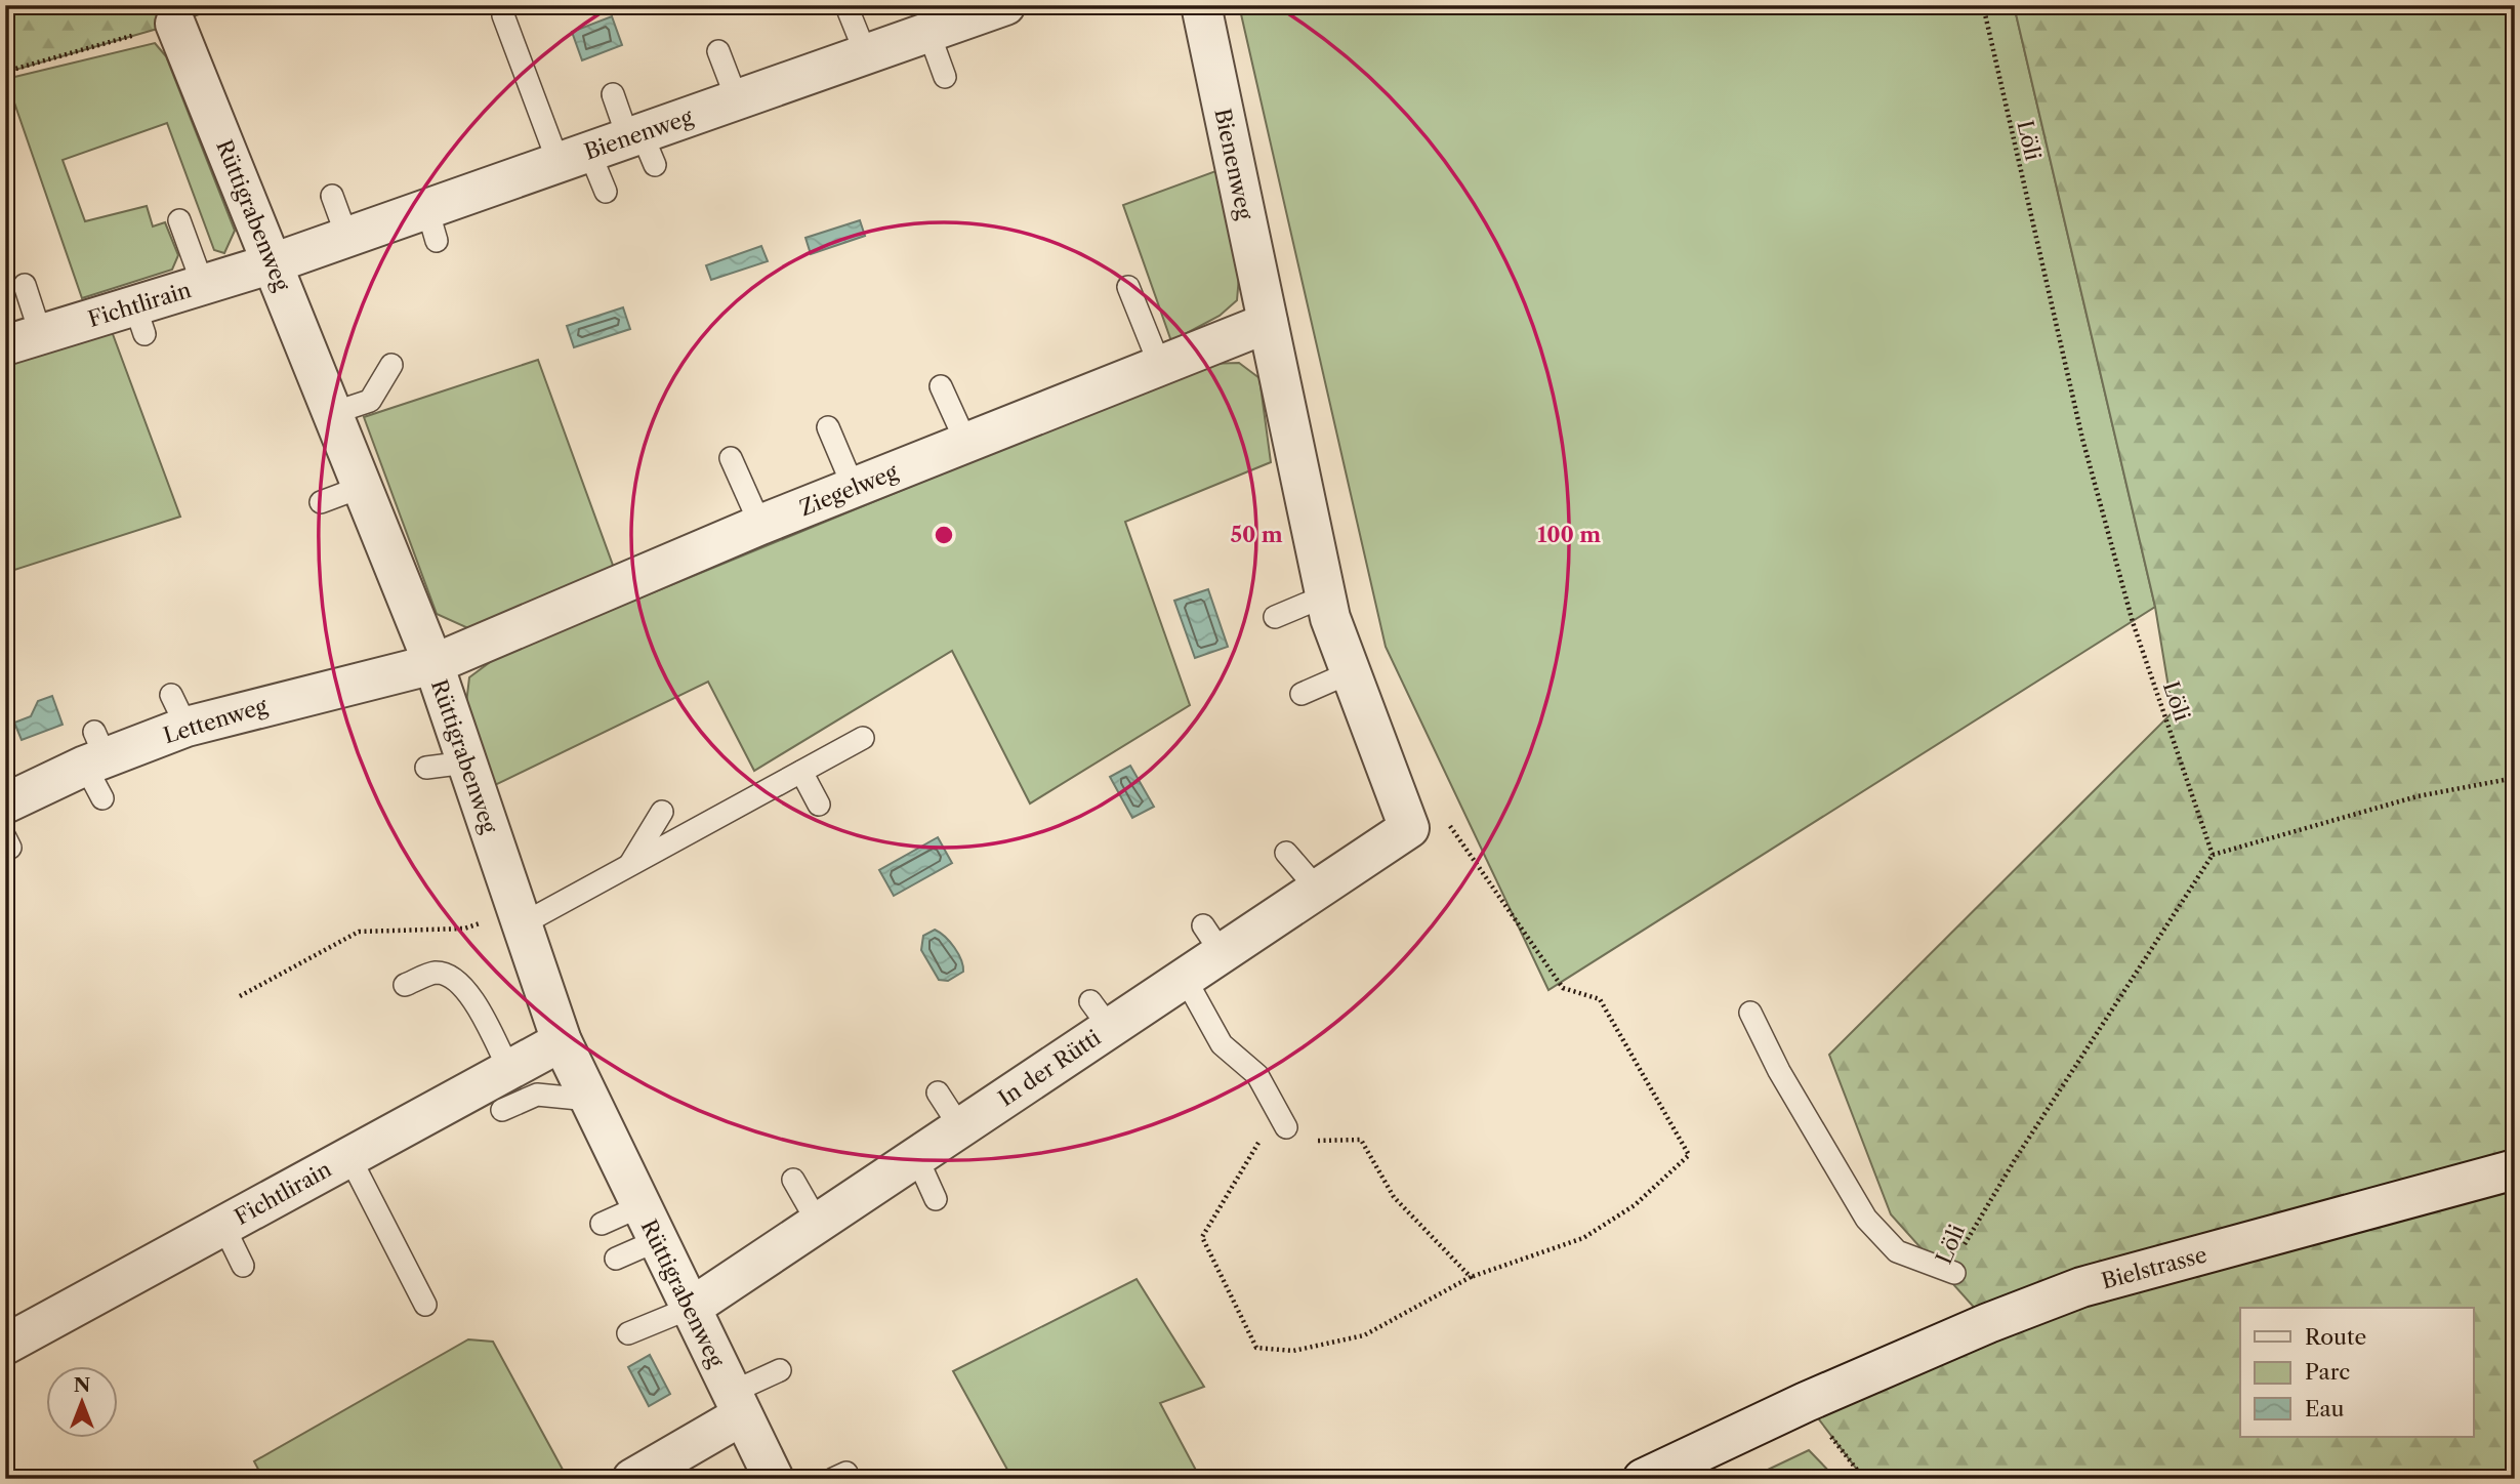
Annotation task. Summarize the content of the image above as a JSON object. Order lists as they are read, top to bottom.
{
  "streets": {
    "street": [
      "Bienenweg",
      "Rüttigrabenweg",
      "Fichtlirain",
      "Ziegelweg",
      "Lettenweg",
      "In der Rütti",
      "Bielstrasse"
    ],
    "path": ["Löli"]
  },
  "crossings": [
    ["Bienenweg", "Rüttigrabenweg"],
    ["Bienenweg", "Fichtlirain"],
    ["Bienenweg", "Ziegelweg"],
    ["Bienenweg", "In der Rütti"],
    ["Rüttigrabenweg", "Fichtlirain"],
    ["Rüttigrabenweg", "Ziegelweg"],
    ["Rüttigrabenweg", "Lettenweg"],
    ["Rüttigrabenweg", "In der Rütti"],
    ["Ziegelweg", "Lettenweg"]
  ],
  "legend": ["Route", "Parc", "Eau"],
  "north": "top",
  "rings": ["50 m", "100 m"]
}
